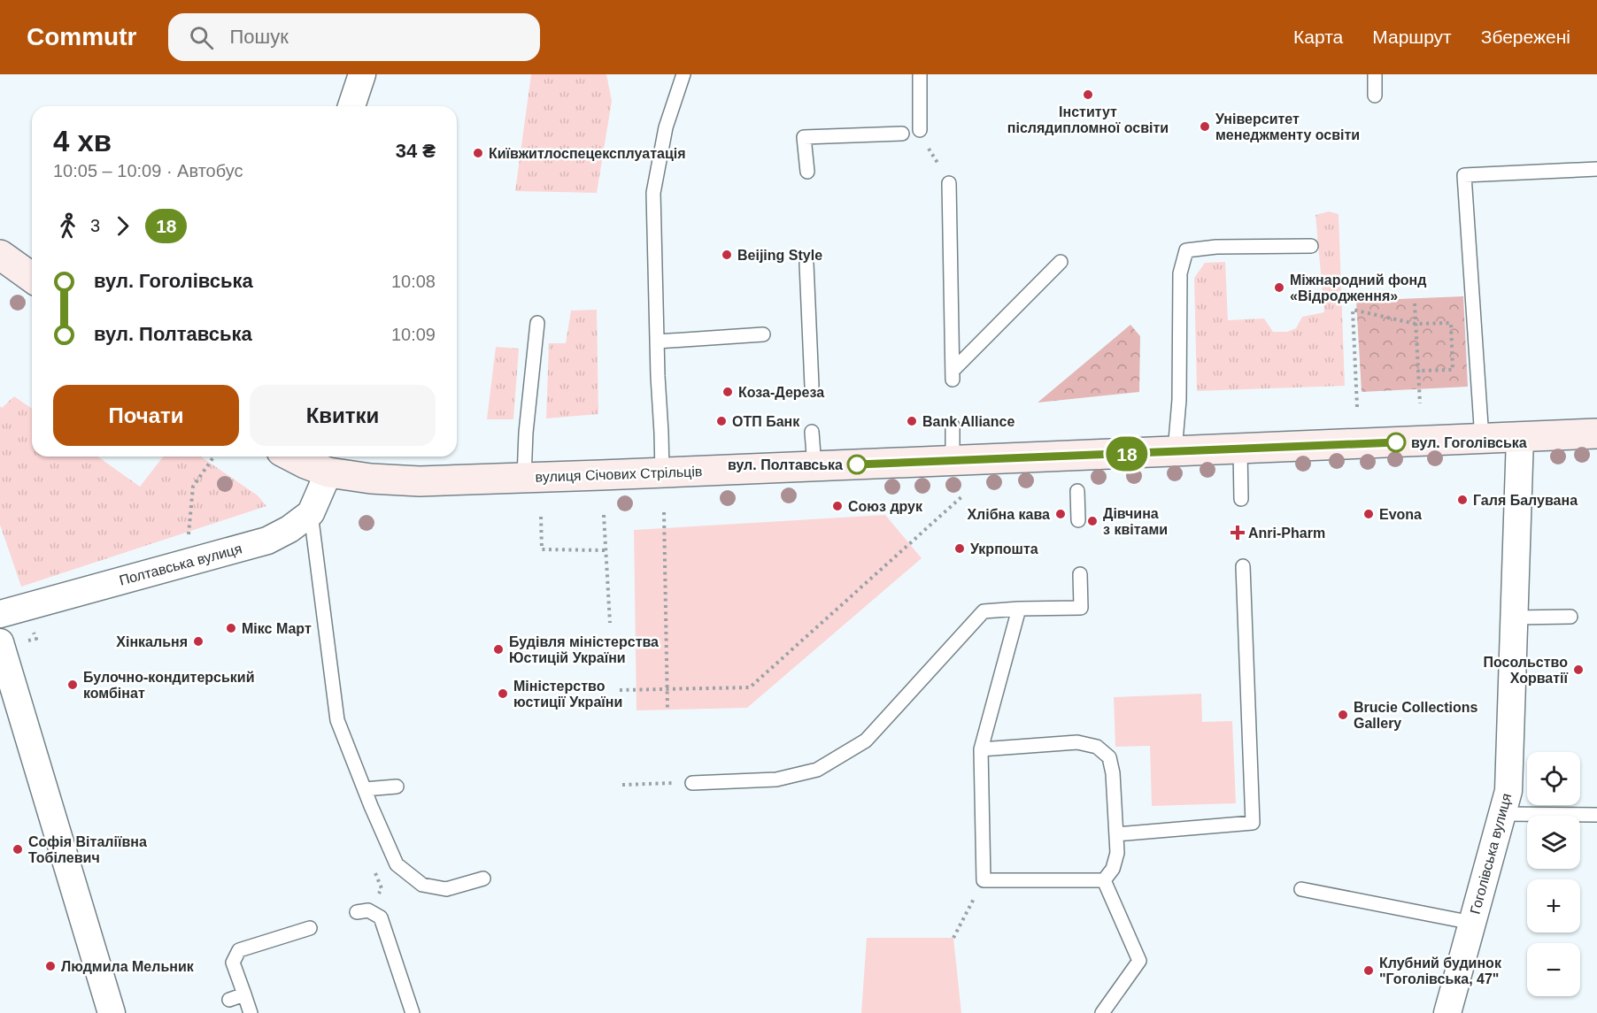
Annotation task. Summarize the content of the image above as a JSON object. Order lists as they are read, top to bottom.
{
  "streets": {
    "main road": ["вулиця Січових Стрільців"],
    "street": ["Полтавська вулиця", "Гоголівська вулиця"]
  },
  "crossings": [
    ["вулиця Січових Стрільців", "Полтавська вулиця"],
    ["вулиця Січових Стрільців", "Гоголівська вулиця"]
  ],
  "places": {
    "other": [
      "Інститут післядипломної освіти",
      "Університет менеджменту освіти",
      "Київжитлоспецексплуатація",
      "Beijing Style",
      "Міжнародний фонд «Відродження»",
      "Коза-Дереза",
      "ОТП Банк",
      "Bank Alliance",
      "вул. Гоголівська",
      "вул. Полтавська",
      "Галя Балувана",
      "Союз друк",
      "Хлібна кава",
      "Evona",
      "Дівчина з квітами",
      "Укрпошта",
      "Мікс Март",
      "Хінкальня",
      "Будівля міністерства Юстицій України",
      "Посольство Хорватії",
      "Булочно-кондитерський комбінат",
      "Міністерство юстиції України",
      "Brucie Collections Gallery",
      "Софія Віталіївна Тобілевич",
      "Людмила Мельник",
      "Клубний будинок \"Гоголівська, 47\""
    ],
    "health": ["Anri-Pharm"]
  },
  "lines": ["bus line 18"],
  "page": {
    "header": "Commutr",
    "search": "Пошук",
    "nav": ["Карта", "Маршрут", "Збережені"],
    "on_map": "18",
    "heading": ["4 хв", "10:05 – 10:09 · Автобус", "34 ₴"],
    "legs": ["3", "18"],
    "list": [
      {
        "name": "вул. Гоголівська",
        "value": "10:08"
      },
      {
        "name": "вул. Полтавська",
        "value": "10:09"
      }
    ],
    "buttons": ["Почати", "Квитки"],
    "map_buttons": ["+", "−"]
  }
}
